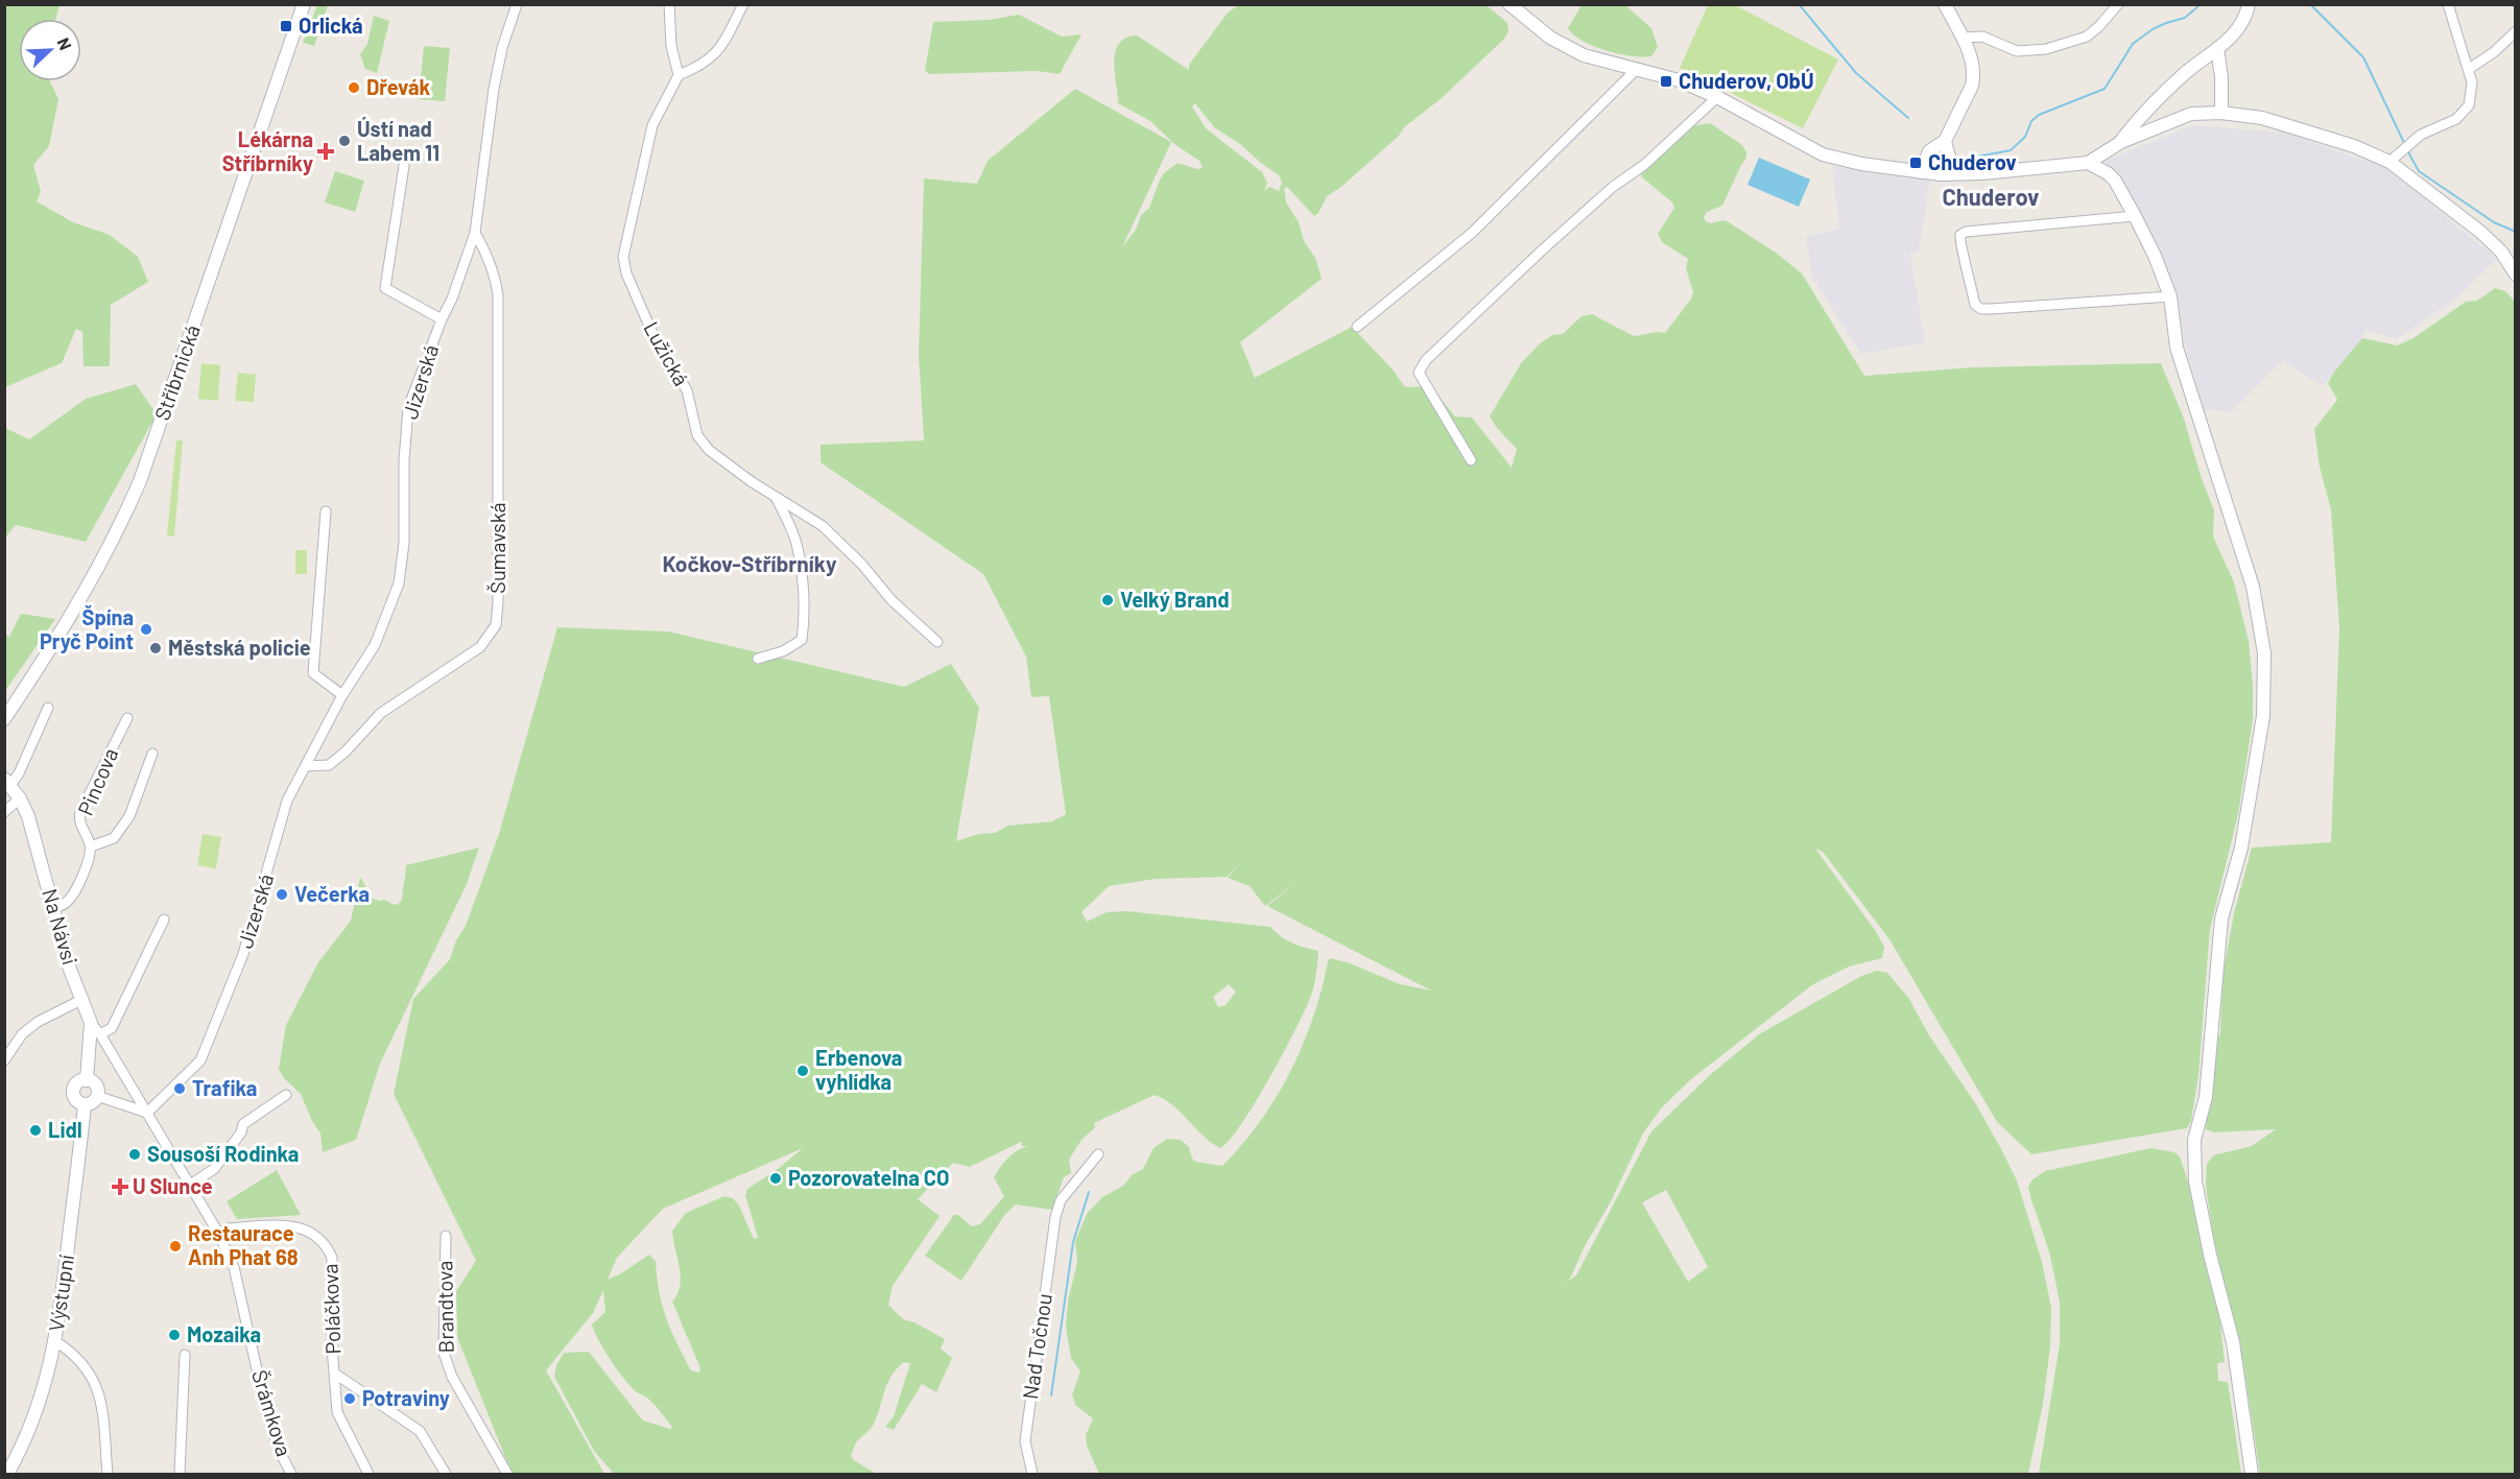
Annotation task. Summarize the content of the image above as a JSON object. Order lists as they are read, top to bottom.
{
  "streets": {
    "street": [
      "Lužická",
      "Stříbrnická",
      "Jizerská",
      "Šumavská",
      "Pincova",
      "Na Návsi",
      "Výstupní",
      "Brandtova",
      "Poláčkova",
      "Nad Točnou",
      "Šrámkova"
    ]
  },
  "crossings": [
    ["Jizerská", "Šumavská"],
    ["Jizerská", "Šrámkova"],
    ["Pincova", "Na Návsi"],
    ["Na Návsi", "Výstupní"],
    ["Na Návsi", "Šrámkova"],
    ["Poláčkova", "Šrámkova"]
  ],
  "districts": ["Chuderov", "Kočkov-Stříbrníky"],
  "places": {
    "transit": ["Orlická", "Chuderov, ObÚ", "Chuderov"],
    "other": [
      "Dřevák",
      "Ústí nad Labem 11",
      "Velký Brand",
      "Špína Pryč Point",
      "Městská policie",
      "Večerka",
      "Erbenova vyhlídka",
      "Trafika",
      "Lidl",
      "Sousoší Rodinka",
      "Pozorovatelna CO",
      "Restaurace Anh Phat 68",
      "Mozaika",
      "Potraviny"
    ],
    "health": ["Lékárna Stříbrníky", "U Slunce"]
  },
  "north": "top right"
}
